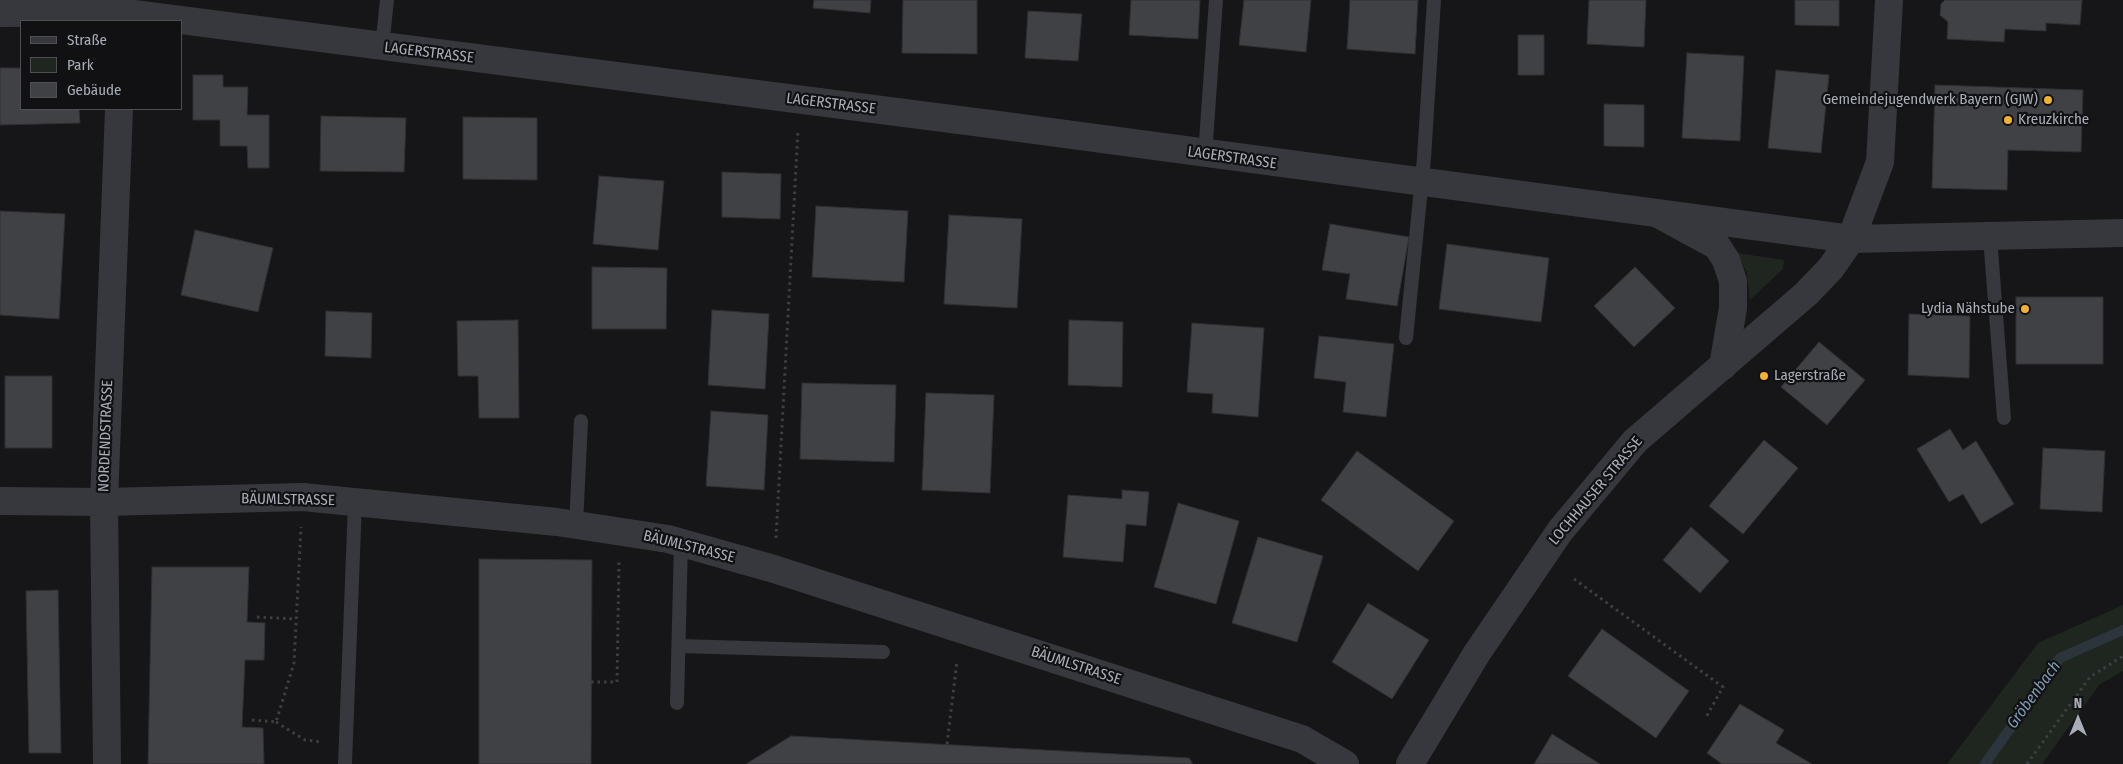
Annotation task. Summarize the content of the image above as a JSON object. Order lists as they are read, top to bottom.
{
  "streets": {
    "street": [
      "LAGERSTRASSE",
      "NORDENDSTRASSE",
      "LOCHHAUSER STRASSE",
      "BÄUMLSTRASSE"
    ]
  },
  "crossings": [
    ["LAGERSTRASSE", "LOCHHAUSER STRASSE"],
    ["NORDENDSTRASSE", "BÄUMLSTRASSE"]
  ],
  "water": ["Gröbenbach"],
  "places": [
    "Gemeindejugendwerk Bayern (GJW)",
    "Kreuzkirche",
    "Lydia Nähstube",
    "Lagerstraße"
  ],
  "legend": ["Straße", "Park", "Gebäude"],
  "north": "top"
}
